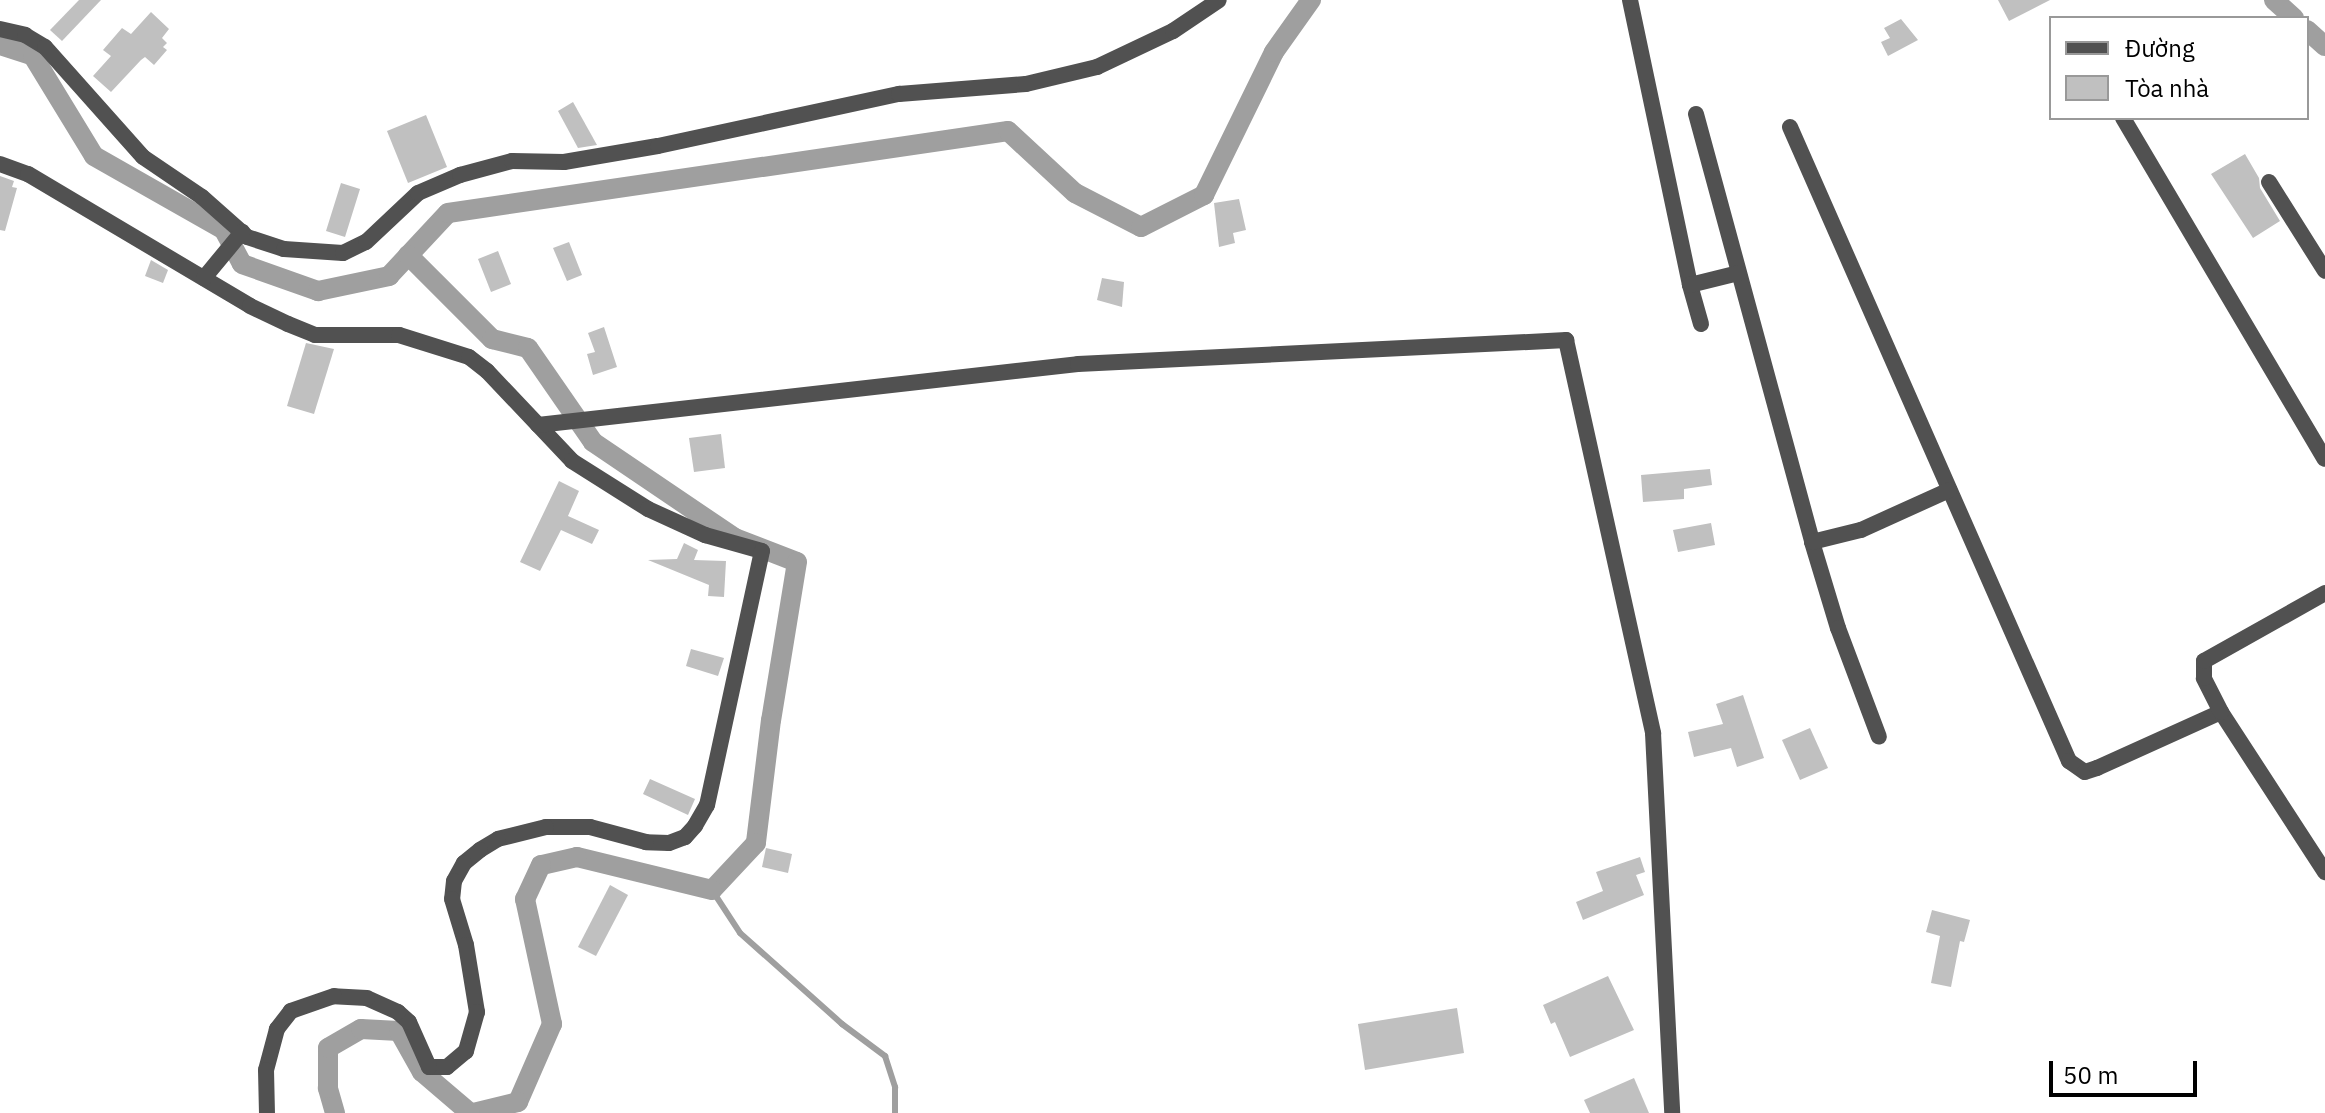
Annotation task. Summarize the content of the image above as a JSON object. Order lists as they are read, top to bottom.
{
  "legend": ["Đường", "Tòa nhà"],
  "scale_bar": "50 m"
}
